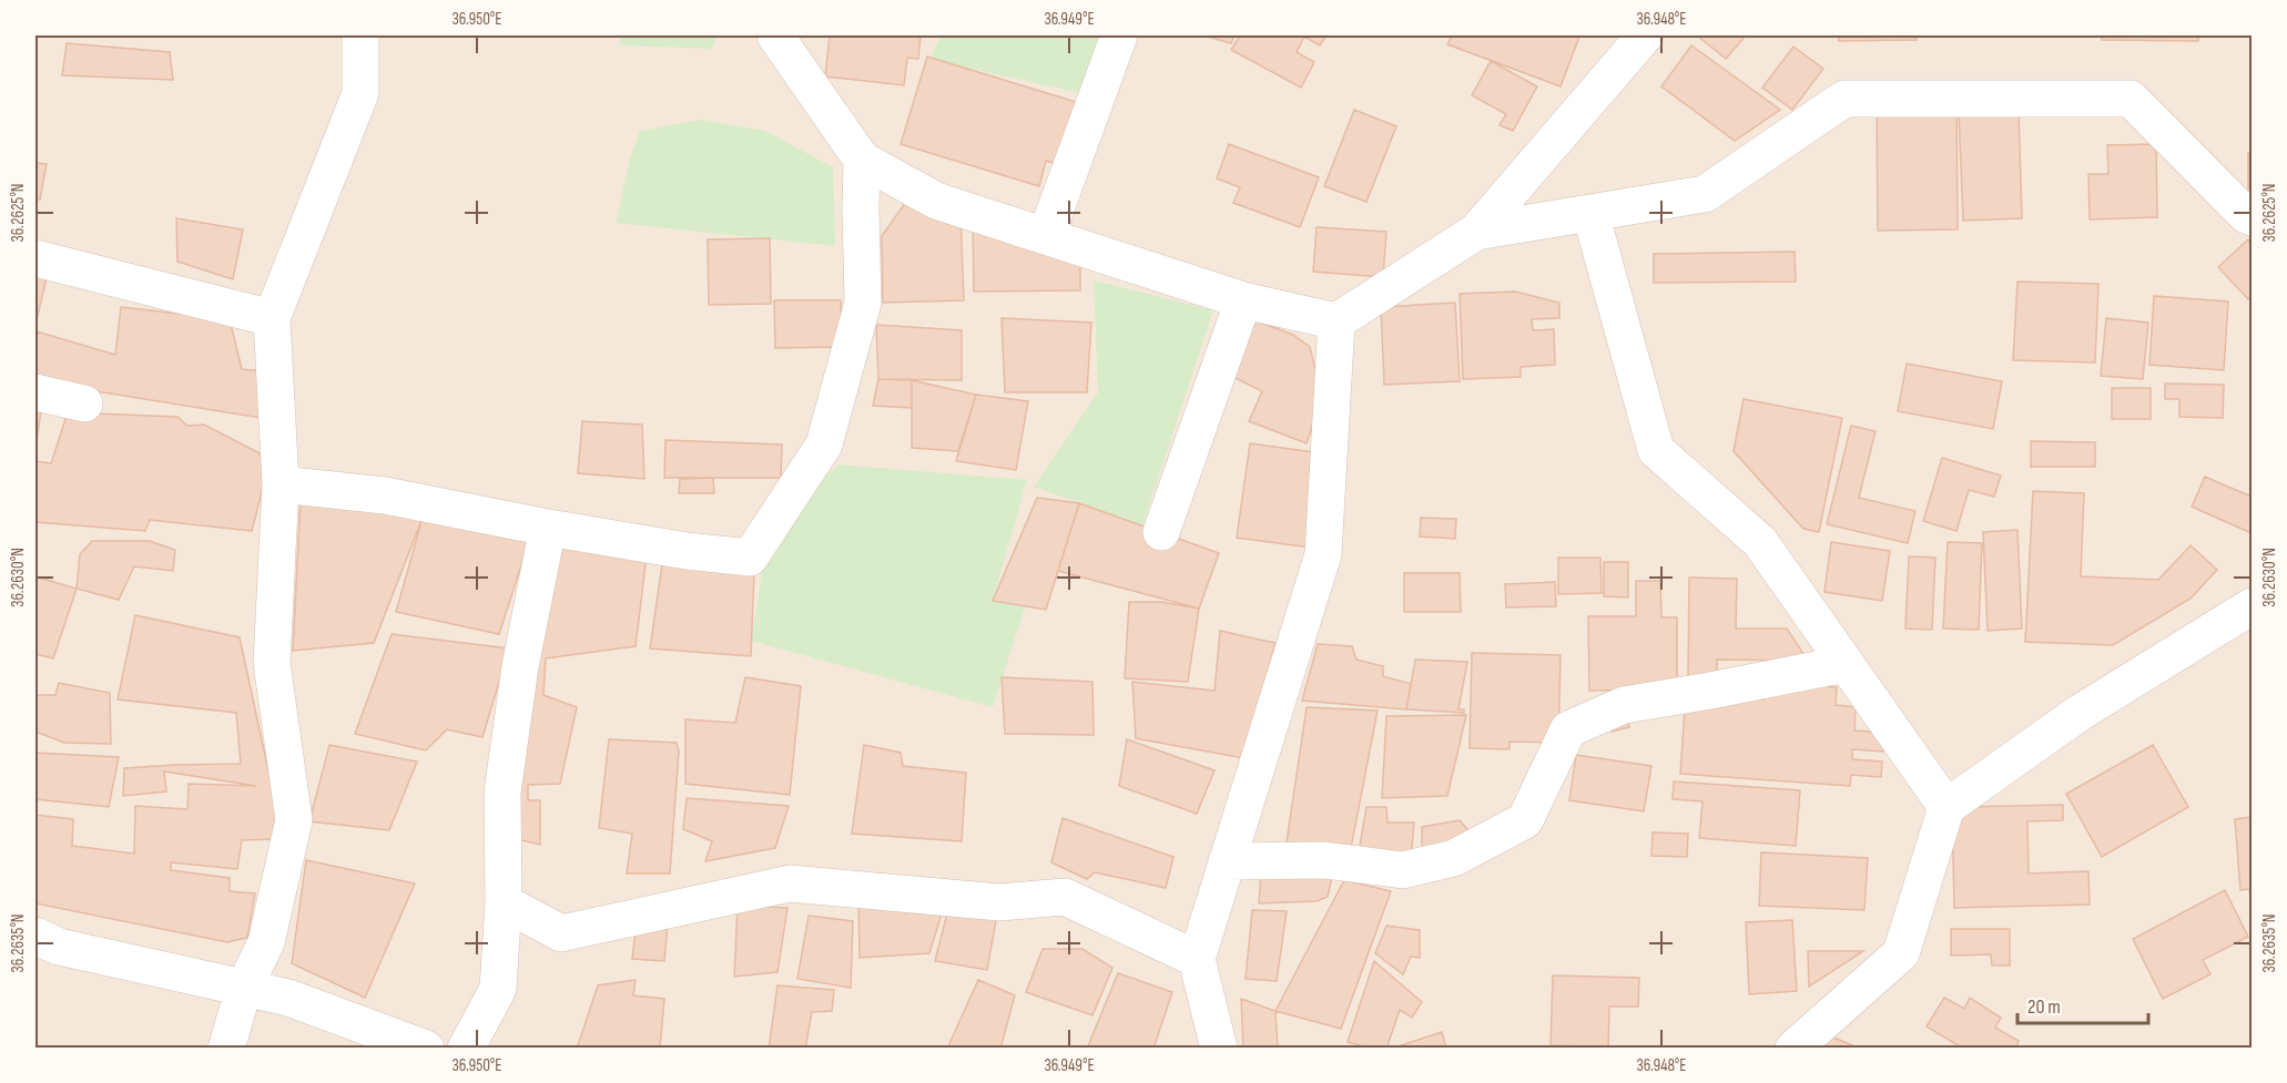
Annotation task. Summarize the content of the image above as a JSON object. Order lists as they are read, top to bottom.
{
  "scale_bar": "20 m",
  "coordinates": [
    "36.950°E",
    "36.949°E",
    "36.948°E",
    "36.2625°N",
    "36.2630°N",
    "36.2635°N"
  ]
}
